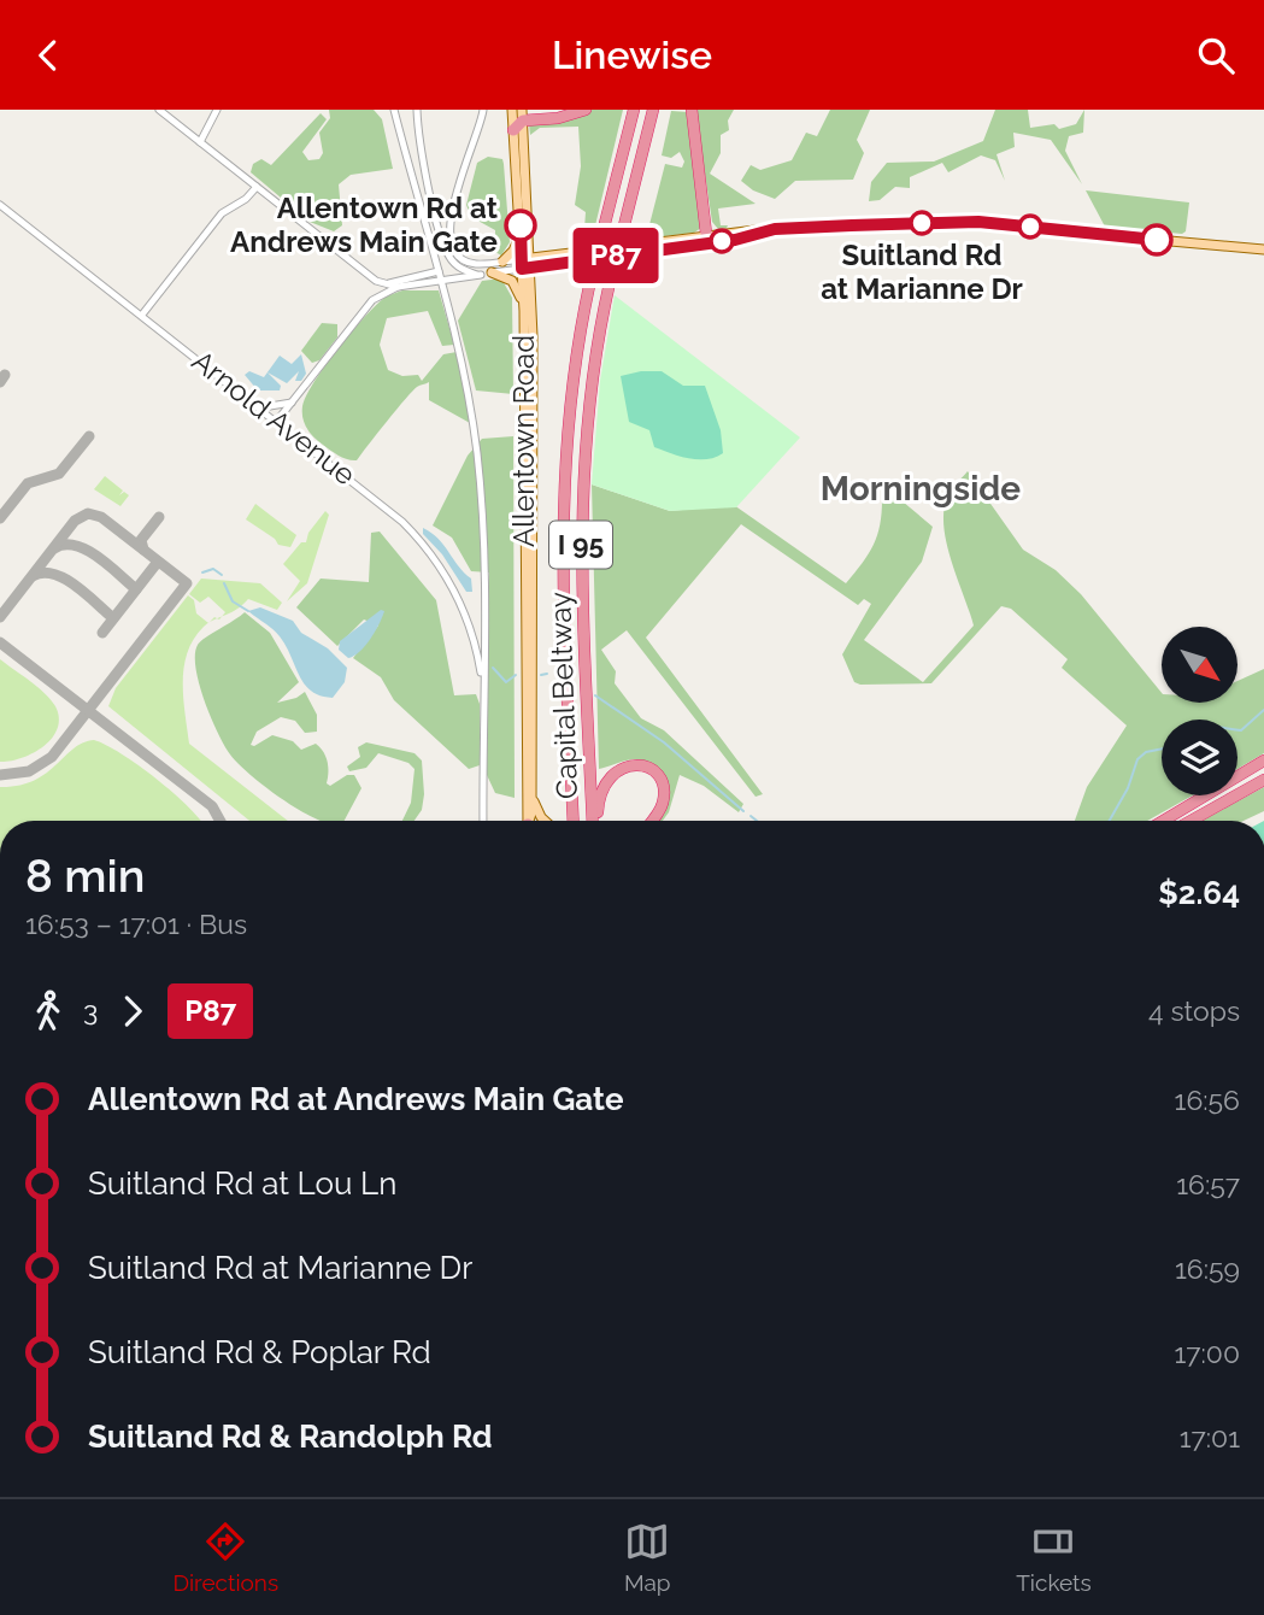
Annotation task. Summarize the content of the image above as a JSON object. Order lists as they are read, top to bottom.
{
  "streets": {
    "highway": ["I 95", "Capital Beltway"],
    "main road": ["Allentown Road"],
    "street": ["Arnold Avenue"]
  },
  "districts": ["Morningside"],
  "places": ["Suitland Rd at Marianne Dr", "Allentown Rd at Andrews Main Gate"],
  "lines": ["bus line P87"],
  "north": "bottom right",
  "page": {
    "header": "Linewise",
    "on_map": "P87",
    "heading": ["8 min", "16:53 – 17:01 · Bus", "$2.64"],
    "legs": ["3", "P87", "4 stops"],
    "list": [
      {
        "name": "Allentown Rd at Andrews Main Gate",
        "value": "16:56"
      },
      {
        "name": "Suitland Rd at Lou Ln",
        "value": "16:57"
      },
      {
        "name": "Suitland Rd at Marianne Dr",
        "value": "16:59"
      },
      {
        "name": "Suitland Rd & Poplar Rd",
        "value": "17:00"
      },
      {
        "name": "Suitland Rd & Randolph Rd",
        "value": "17:01"
      }
    ],
    "tabs": ["Directions", "Map", "Tickets"]
  }
}
